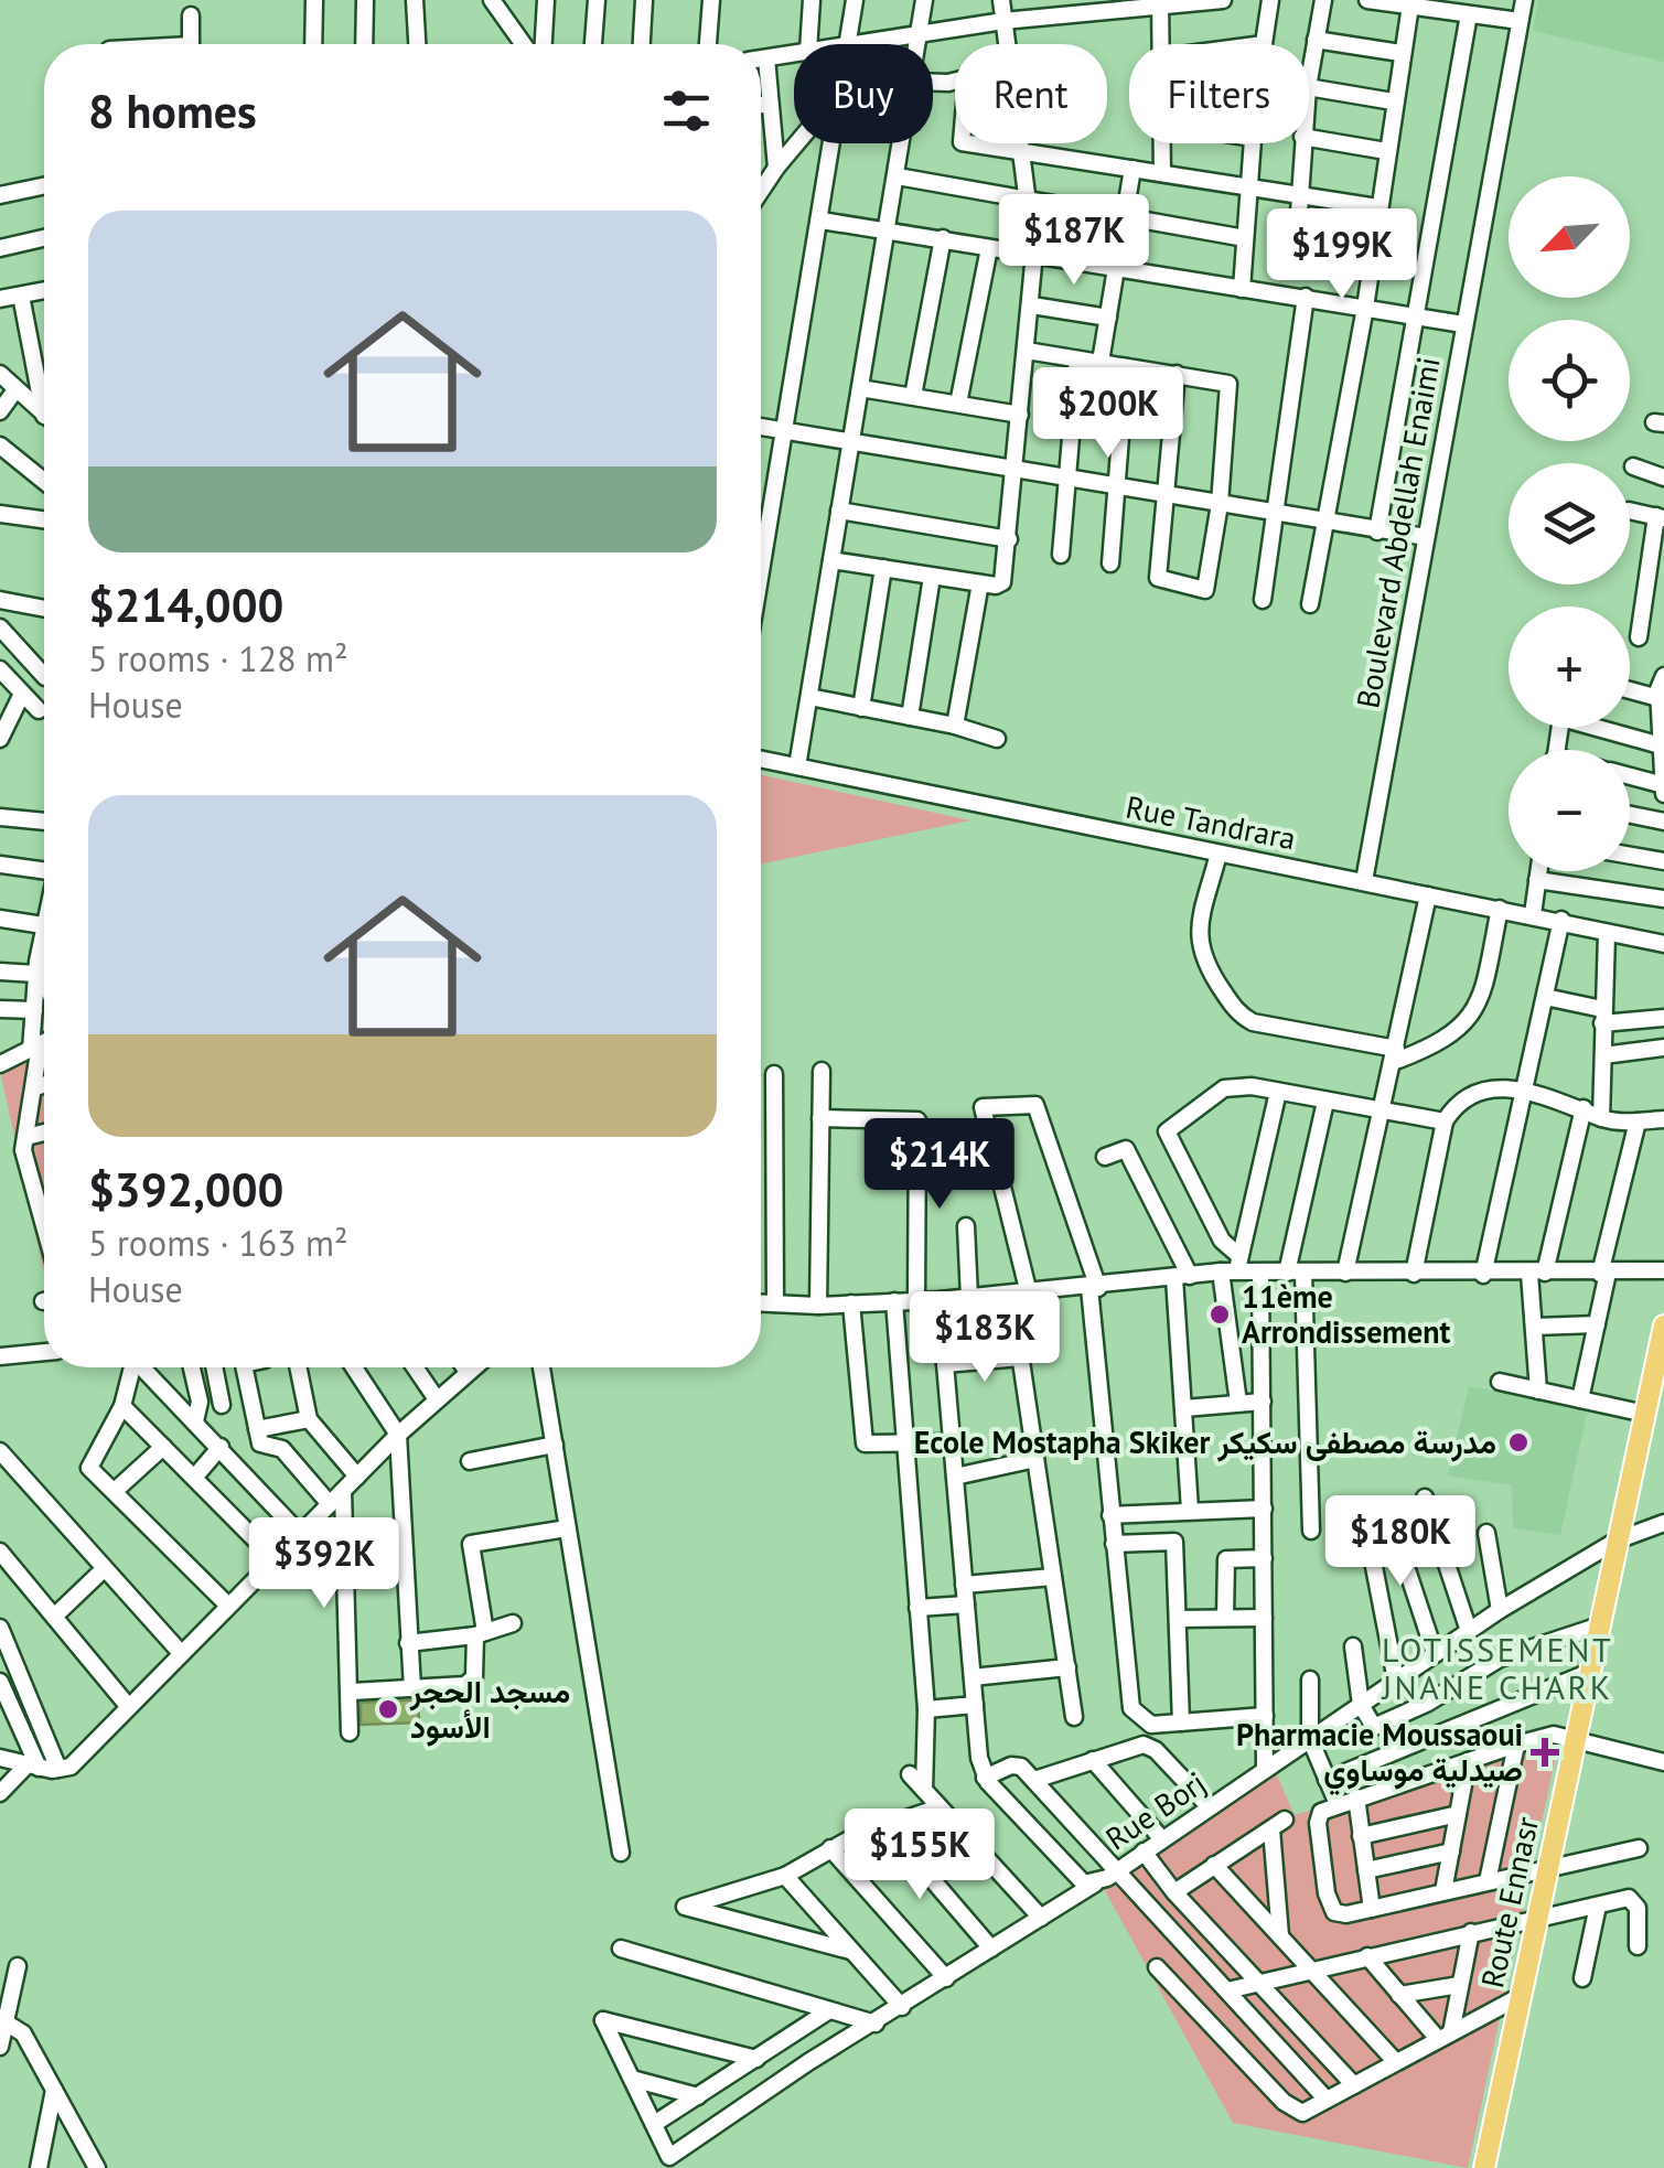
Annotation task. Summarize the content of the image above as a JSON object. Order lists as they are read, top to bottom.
{
  "streets": {
    "main road": ["Route Ennasr"],
    "street": ["Boulevard Abdellah Enaimi", "Rue Tandrara", "Rue Borj"]
  },
  "crossings": [
    ["Boulevard Abdellah Enaimi", "Rue Tandrara"],
    ["Rue Borj", "Route Ennasr"]
  ],
  "districts": ["LOTISSEMENT JNANE CHARK"],
  "places": {
    "other": ["11ème Arrondissement", "Ecole Mostapha Skiker مدرسة مصطفى سكيكر", "مسجد الحجر الأسود"],
    "health": ["Pharmacie Moussaoui صيدلية موساوي"]
  },
  "north": "bottom left",
  "page": {
    "chip": ["Buy", "Rent", "Filters"],
    "heading": "8 homes",
    "map_buttons": ["+", "−"],
    "list": [
      {
        "name": "$214,000",
        "note": "5 rooms · 128 m² · House"
      },
      {
        "name": "$392,000",
        "note": "5 rooms · 163 m² · House"
      }
    ],
    "price": [
      "$187K",
      "$199K",
      "$200K",
      "$214K",
      "$183K",
      "$180K",
      "$392K",
      "$155K"
    ]
  }
}
